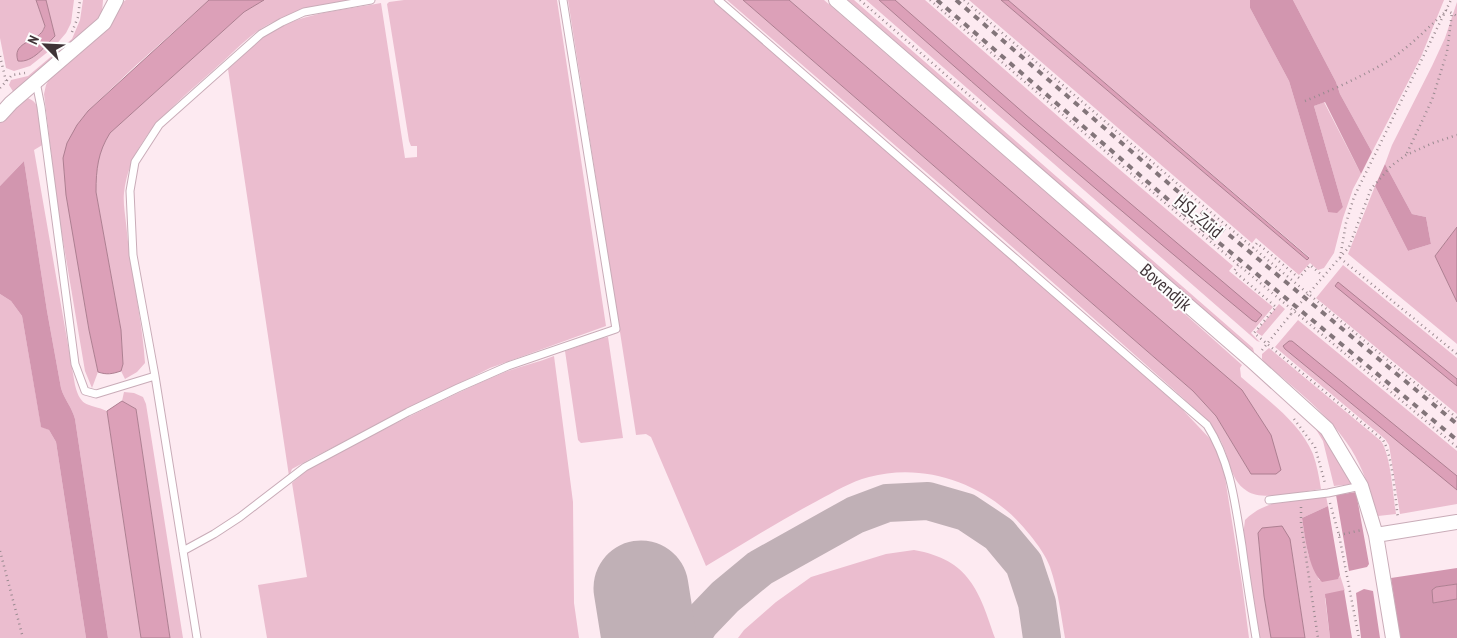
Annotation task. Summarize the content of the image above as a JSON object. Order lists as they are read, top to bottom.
{
  "streets": {
    "street": ["Bovendijk"],
    "path": ["HSL-Zuid"]
  },
  "north": "top left"
}
